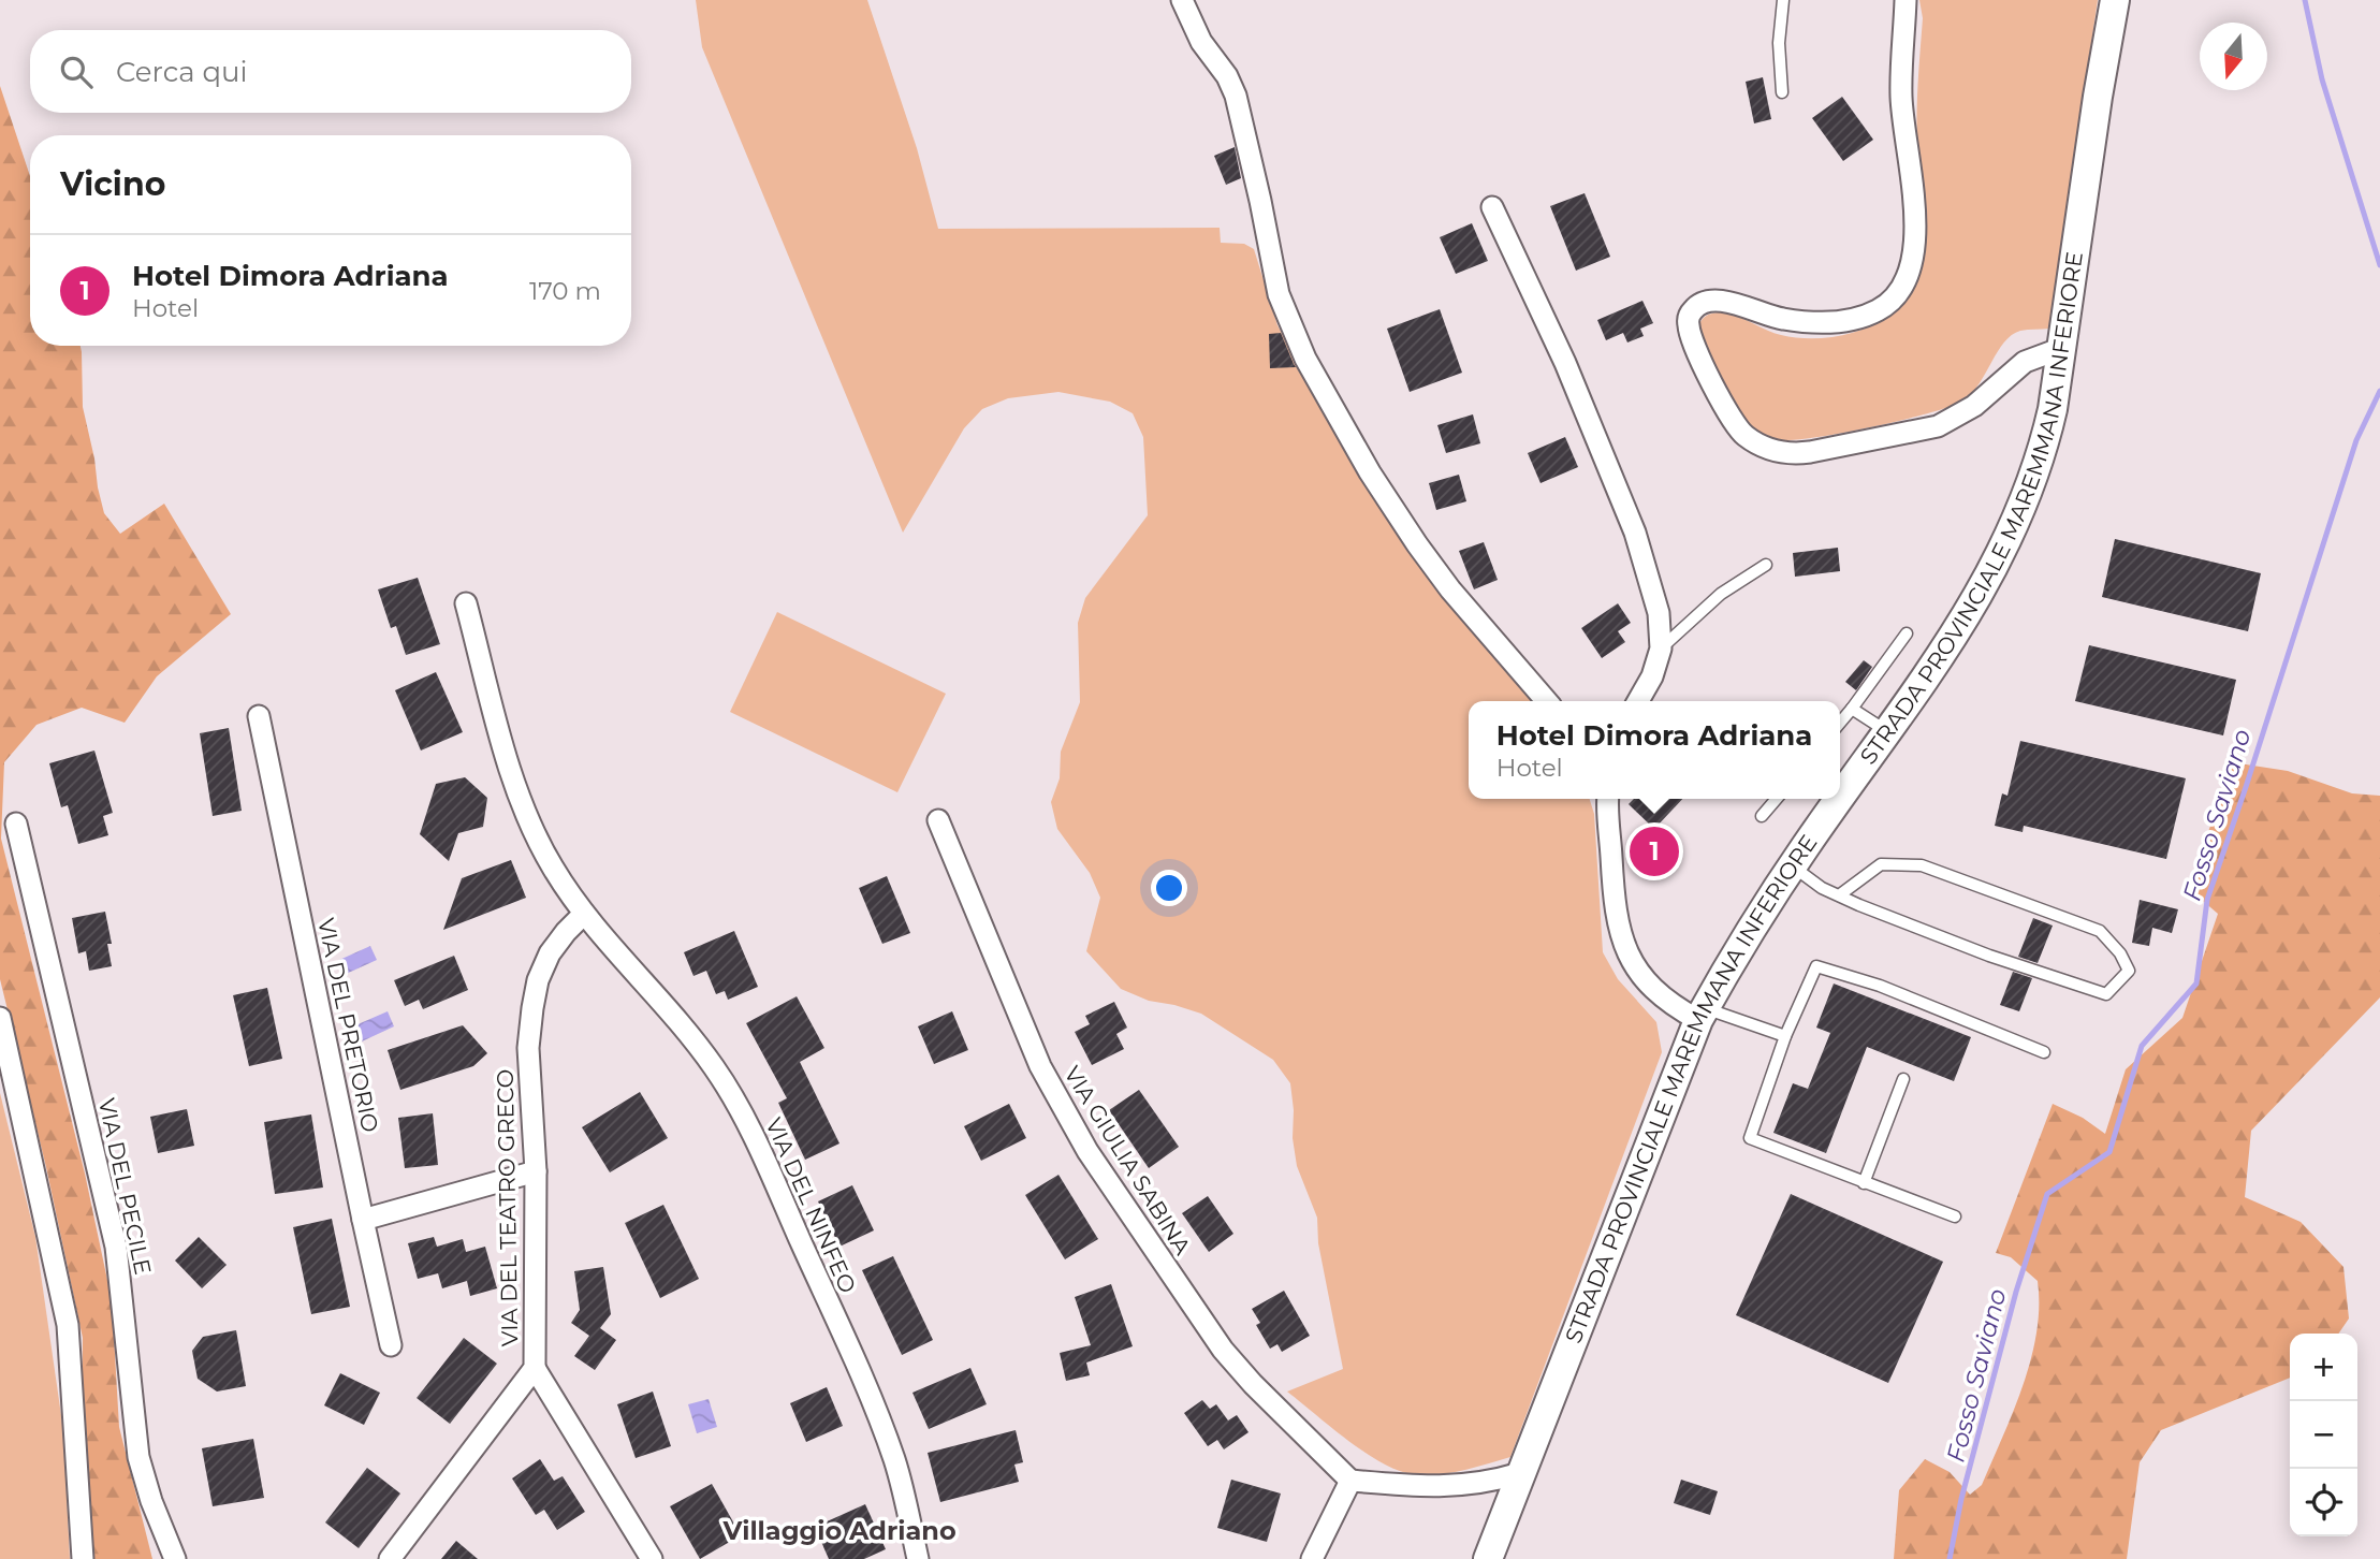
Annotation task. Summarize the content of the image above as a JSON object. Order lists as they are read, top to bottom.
{
  "streets": {
    "main road": ["STRADA PROVINCIALE MAREMMANA INFERIORE"],
    "street": [
      "VIA DEL PRETORIO",
      "VIA GIULIA SABINA",
      "VIA DEL PECILE",
      "VIA DEL NINFEO",
      "VIA DEL TEATRO GRECO"
    ]
  },
  "crossings": [
    ["VIA DEL NINFEO", "VIA DEL TEATRO GRECO"]
  ],
  "districts": ["Villaggio Adriano"],
  "water": ["Fosso Saviano"],
  "north": "bottom",
  "page": {
    "search": "Cerca qui",
    "heading": "Vicino",
    "list": [
      {
        "mark": "1",
        "name": "Hotel Dimora Adriana",
        "note": "Hotel",
        "value": "170 m"
      }
    ],
    "popup": ["Hotel Dimora Adriana", "Hotel"],
    "pins": "1",
    "map_buttons": ["+", "−"]
  }
}
